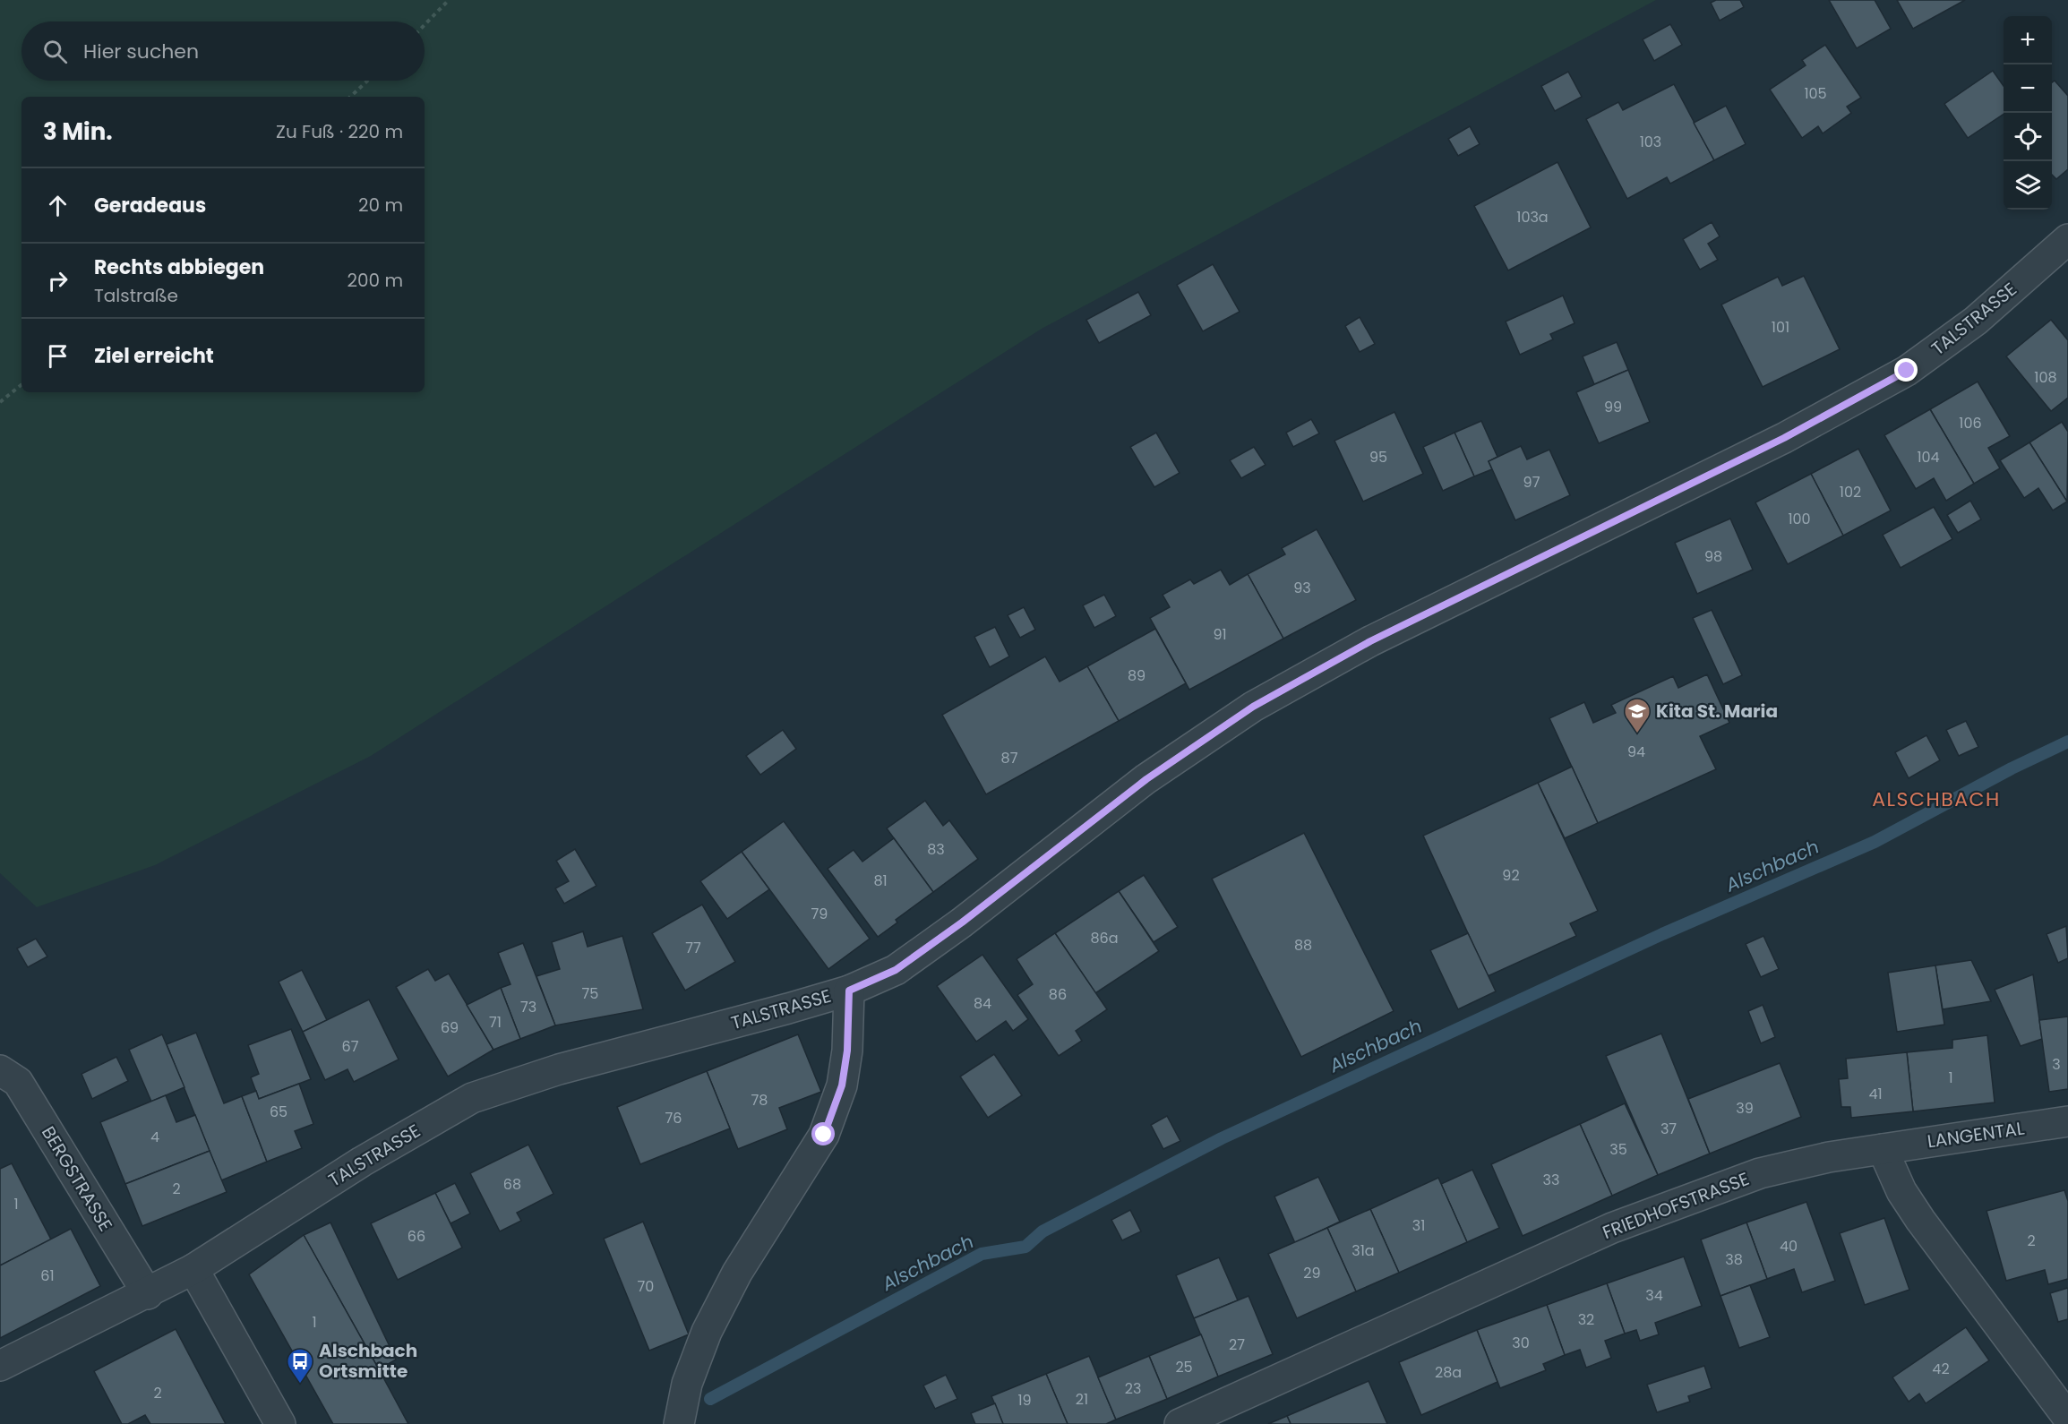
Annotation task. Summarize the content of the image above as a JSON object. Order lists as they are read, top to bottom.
{
  "streets": {
    "street": [
      "TALSTRASSE",
      "LANGENTAL",
      "BERGSTRASSE",
      "FRIEDHOFSTRASSE"
    ]
  },
  "crossings": [
    ["TALSTRASSE", "BERGSTRASSE"],
    ["LANGENTAL", "FRIEDHOFSTRASSE"]
  ],
  "districts": ["ALSCHBACH"],
  "water": ["Alschbach"],
  "places": {
    "school or university": ["Kita St. Maria"],
    "bus stop": ["Alschbach Ortsmitte"]
  },
  "house_numbers": [
    "105",
    "103",
    "103a",
    "101",
    "108",
    "99",
    "106",
    "95",
    "104",
    "97",
    "102",
    "100",
    "98",
    "93",
    "91",
    "89",
    "94",
    "87",
    "83",
    "92",
    "81",
    "79",
    "86a",
    "88",
    "77",
    "75",
    "86",
    "84",
    "73",
    "71",
    "69",
    "67",
    "3",
    "1",
    "41",
    "78",
    "39",
    "65",
    "76",
    "37",
    "4",
    "35",
    "33",
    "68",
    "2",
    "1",
    "31",
    "66",
    "2",
    "40",
    "31a",
    "38",
    "29",
    "61",
    "70",
    "34",
    "32",
    "1",
    "30",
    "27",
    "25",
    "42",
    "28a",
    "23",
    "2",
    "21",
    "19"
  ],
  "page": {
    "map_buttons": ["+", "−"],
    "search": "Hier suchen",
    "heading": ["3 Min.", "Zu Fuß · 220 m"],
    "list": [
      ["Geradeaus", "20 m"],
      ["Rechts abbiegen", "Talstraße", "200 m"],
      "Ziel erreicht"
    ]
  }
}
